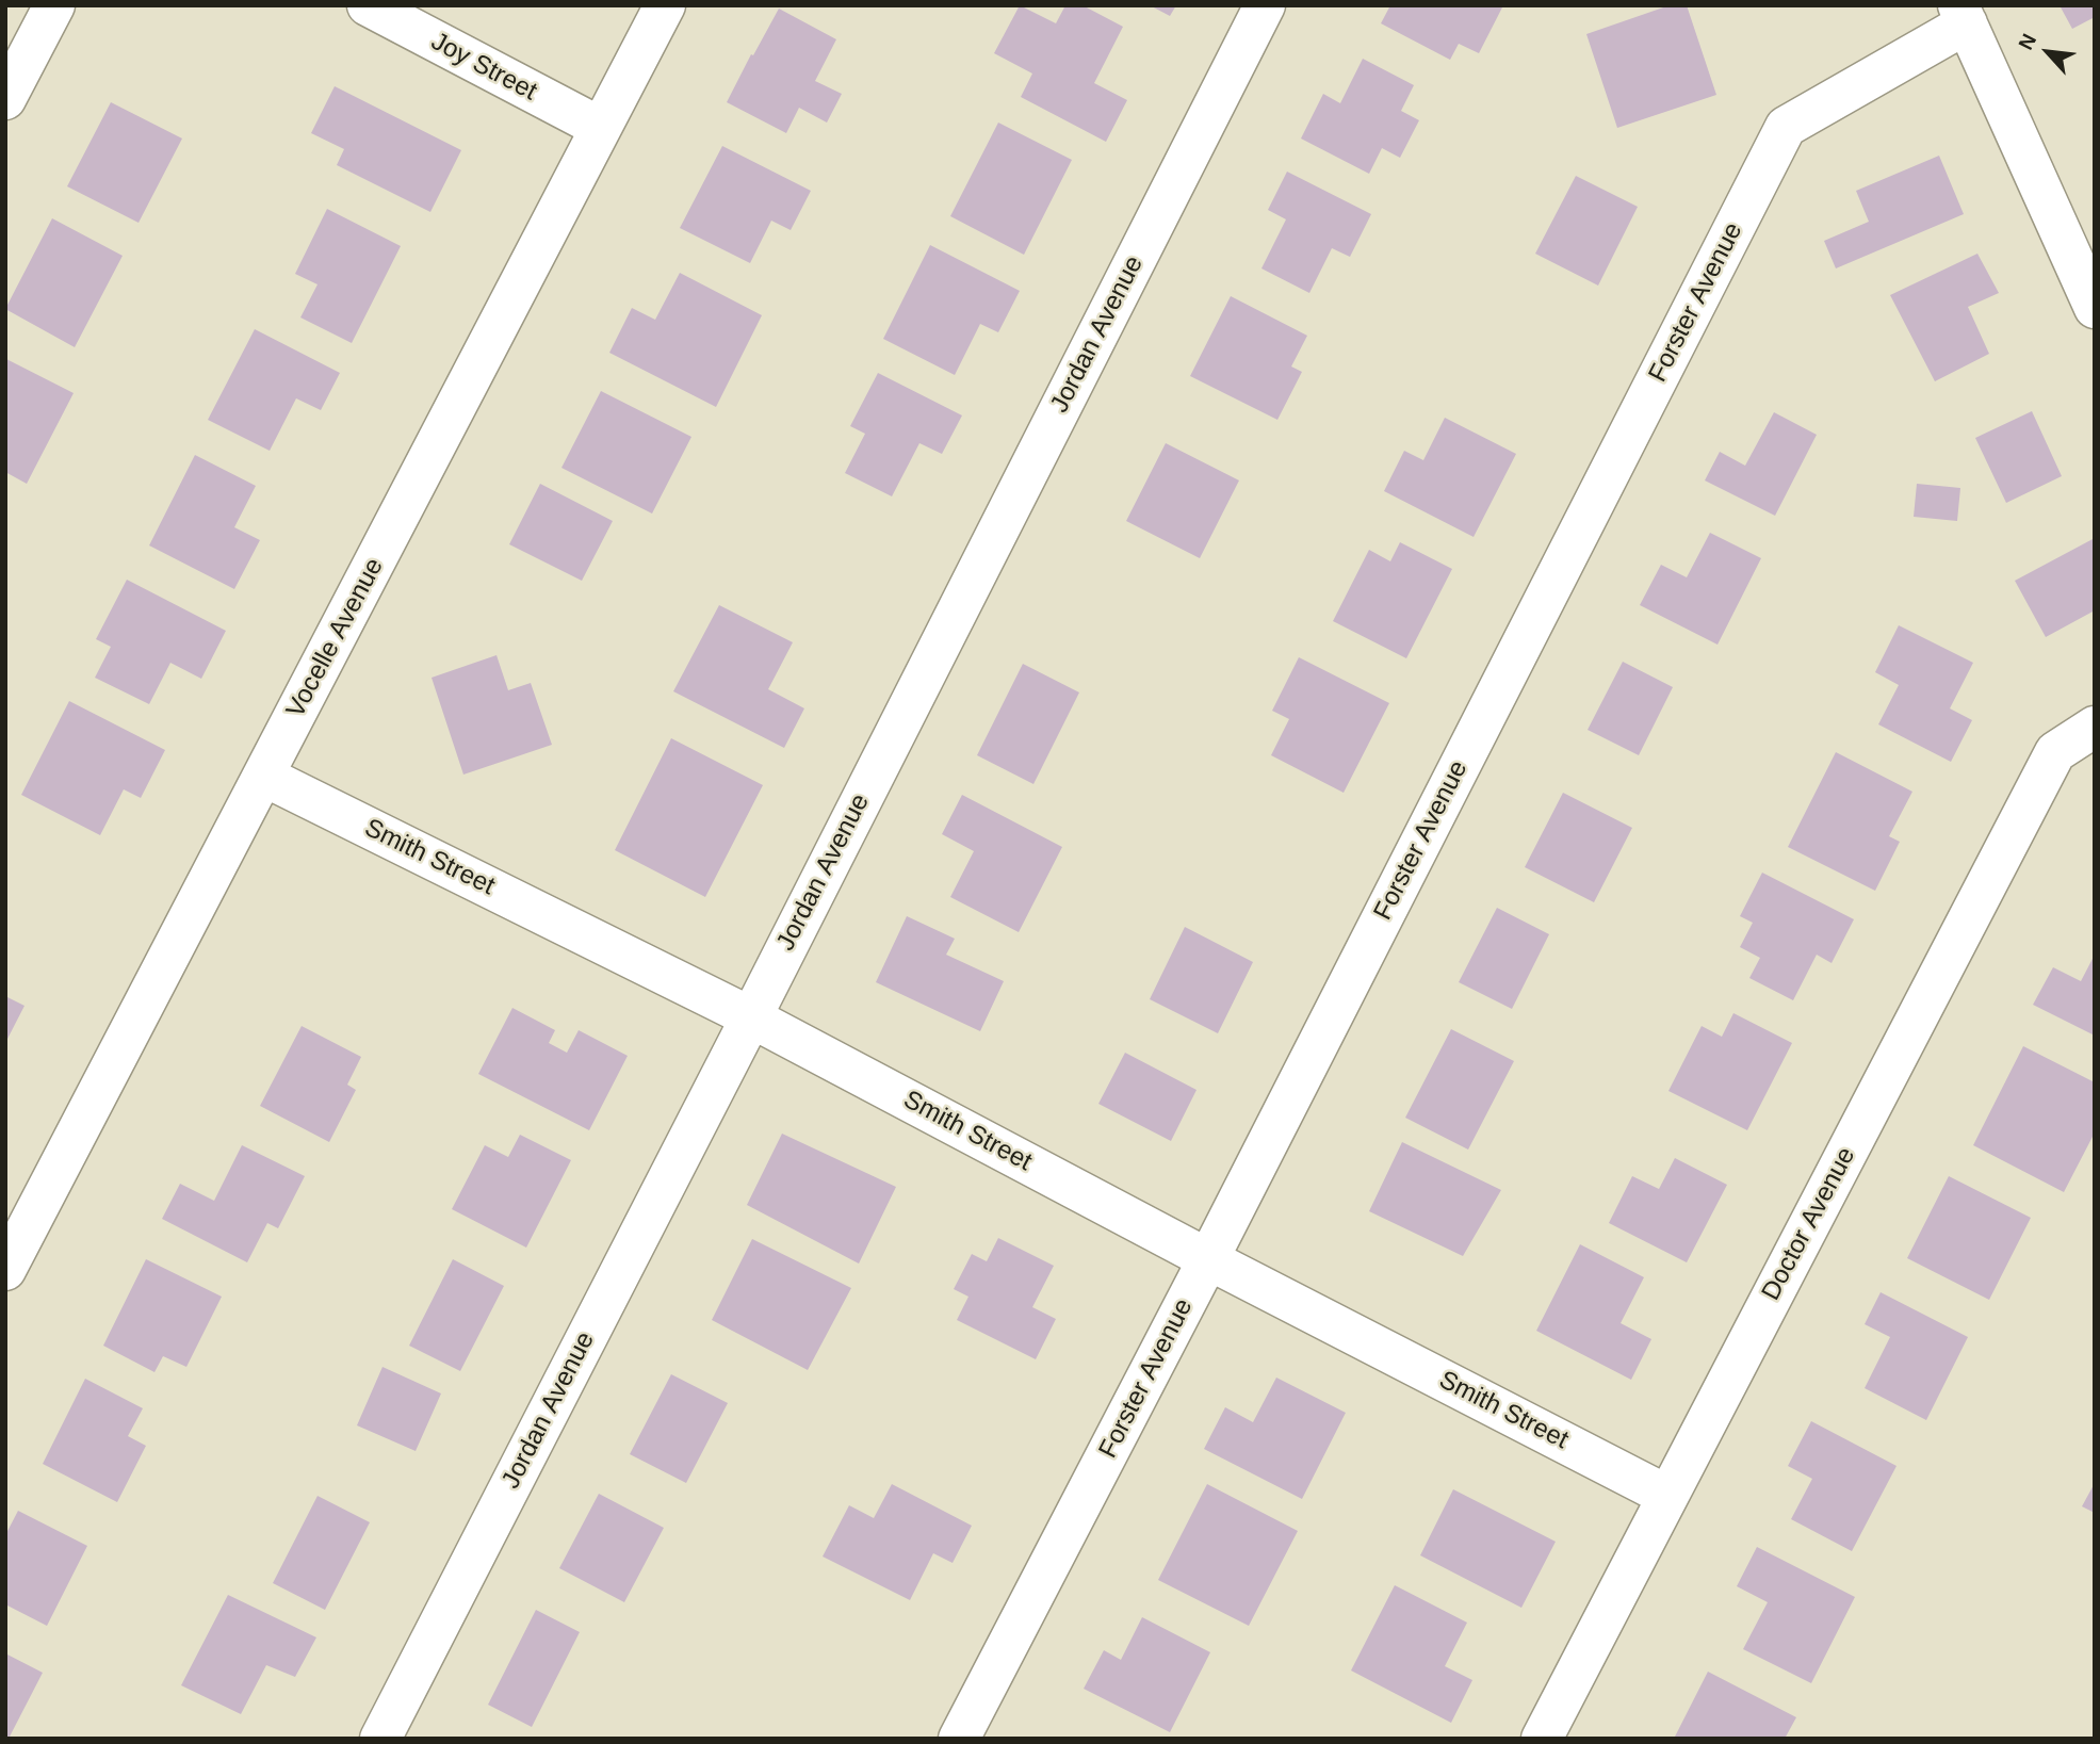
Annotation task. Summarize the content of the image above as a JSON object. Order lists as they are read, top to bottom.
{
  "streets": {
    "street": [
      "Joy Street",
      "Forster Avenue",
      "Jordan Avenue",
      "Vocelle Avenue",
      "Smith Street",
      "Doctor Avenue"
    ]
  },
  "crossings": [
    ["Joy Street", "Vocelle Avenue"],
    ["Forster Avenue", "Smith Street"],
    ["Jordan Avenue", "Smith Street"],
    ["Vocelle Avenue", "Smith Street"],
    ["Smith Street", "Doctor Avenue"]
  ],
  "north": "top left"
}
